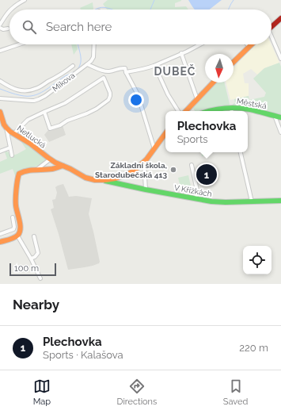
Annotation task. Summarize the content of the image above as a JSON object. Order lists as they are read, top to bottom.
{
  "streets": {
    "street": [
      "Mikova",
      "Městská",
      "Netlucká",
      "V Křížkách"
    ]
  },
  "crossings": [
    ["Netlucká", "V Křížkách"]
  ],
  "districts": ["DUBEČ"],
  "places": ["Základní škola, Starodubečská 413"],
  "scale_bar": "100 m",
  "north": "bottom",
  "page": {
    "search": "Search here",
    "popup": ["Plechovka", "Sports"],
    "pins": "1",
    "scale": "100 m",
    "heading": "Nearby",
    "list": [
      {
        "mark": "1",
        "name": "Plechovka",
        "note": "Sports · Kalašova",
        "value": "220 m"
      }
    ],
    "nav": ["Map", "Directions", "Saved"]
  }
}
